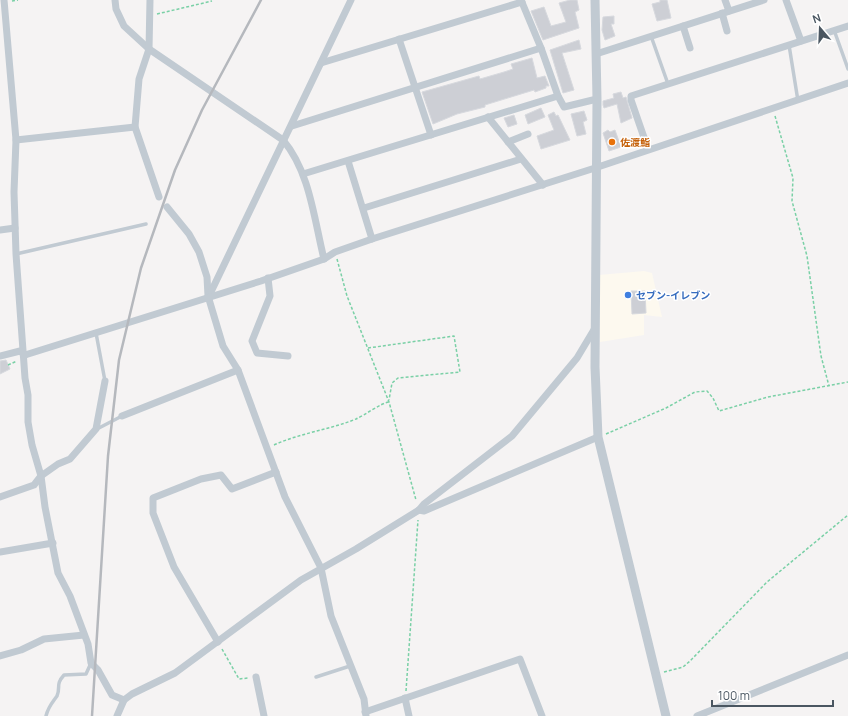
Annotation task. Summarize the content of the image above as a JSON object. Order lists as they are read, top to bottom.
{
  "places": ["佐渡鮨", "セブン-イレブン"],
  "scale_bar": "100 m",
  "north": "top"
}
